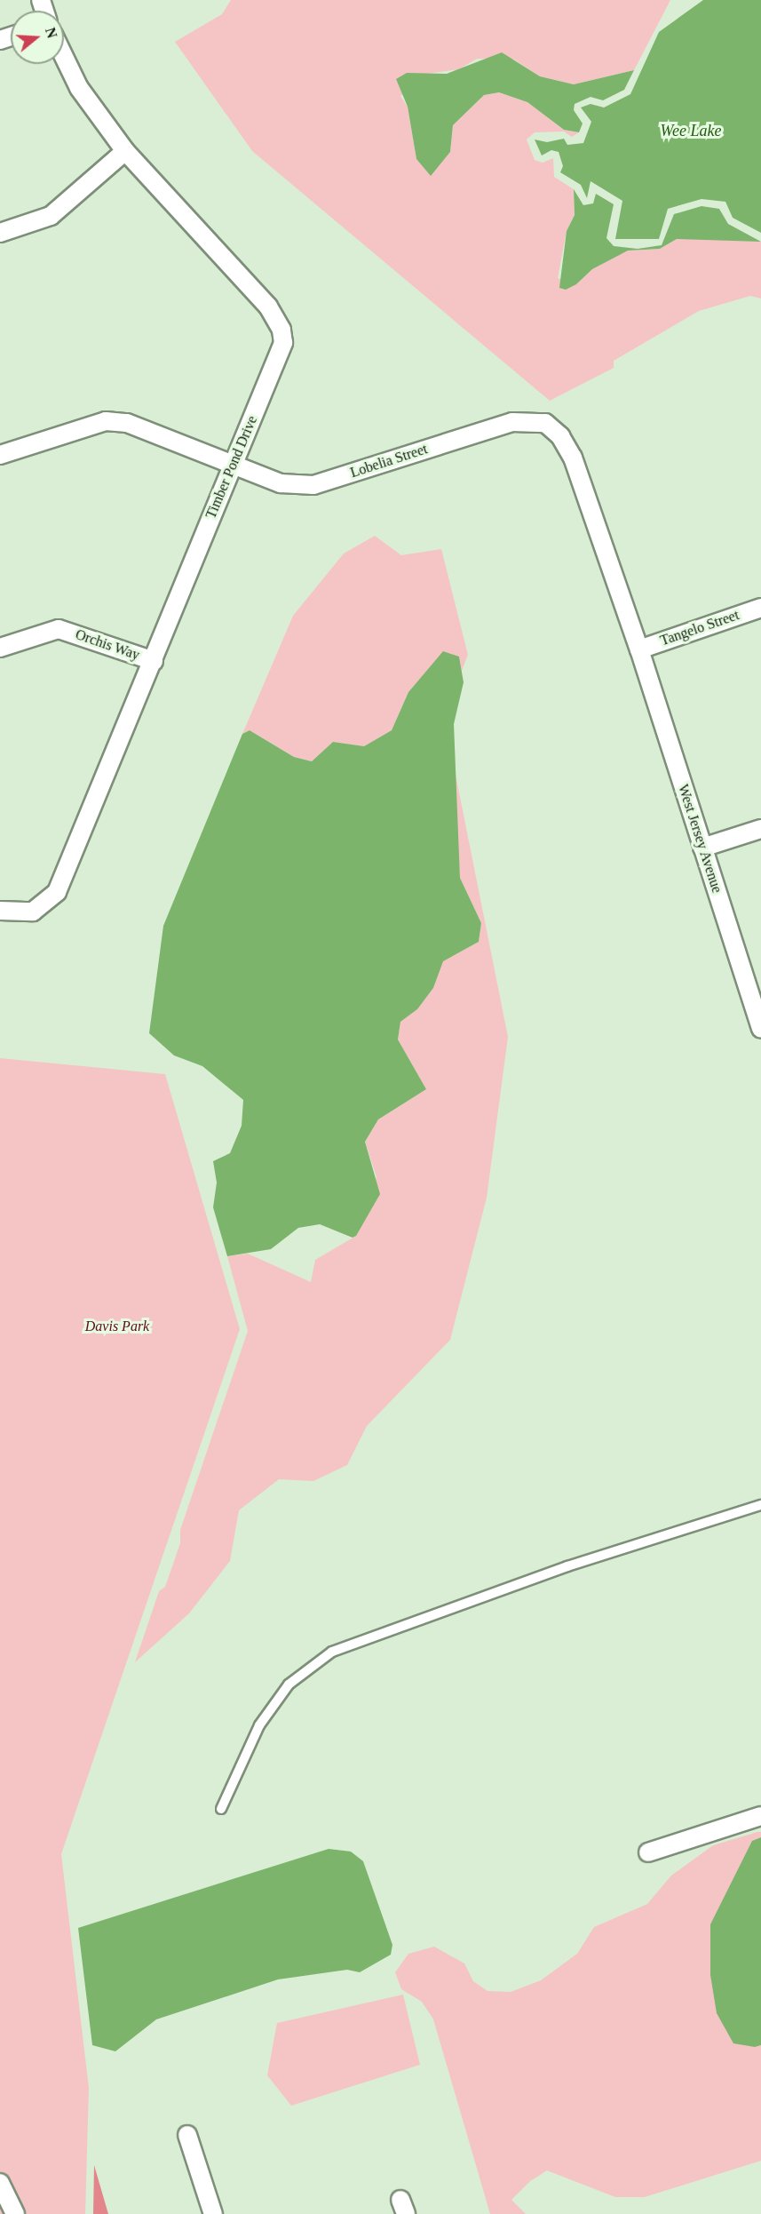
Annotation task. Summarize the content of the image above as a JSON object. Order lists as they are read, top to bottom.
{
  "streets": {
    "street": [
      "Lobelia Street",
      "Timber Pond Drive",
      "Tangelo Street",
      "Orchis Way",
      "West Jersey Avenue"
    ]
  },
  "crossings": [
    ["Lobelia Street", "Timber Pond Drive"],
    ["Lobelia Street", "Tangelo Street"],
    ["Lobelia Street", "West Jersey Avenue"],
    ["Timber Pond Drive", "Orchis Way"],
    ["Tangelo Street", "West Jersey Avenue"]
  ],
  "water": ["Wee Lake"],
  "parks": ["Davis Park"],
  "north": "right"
}
